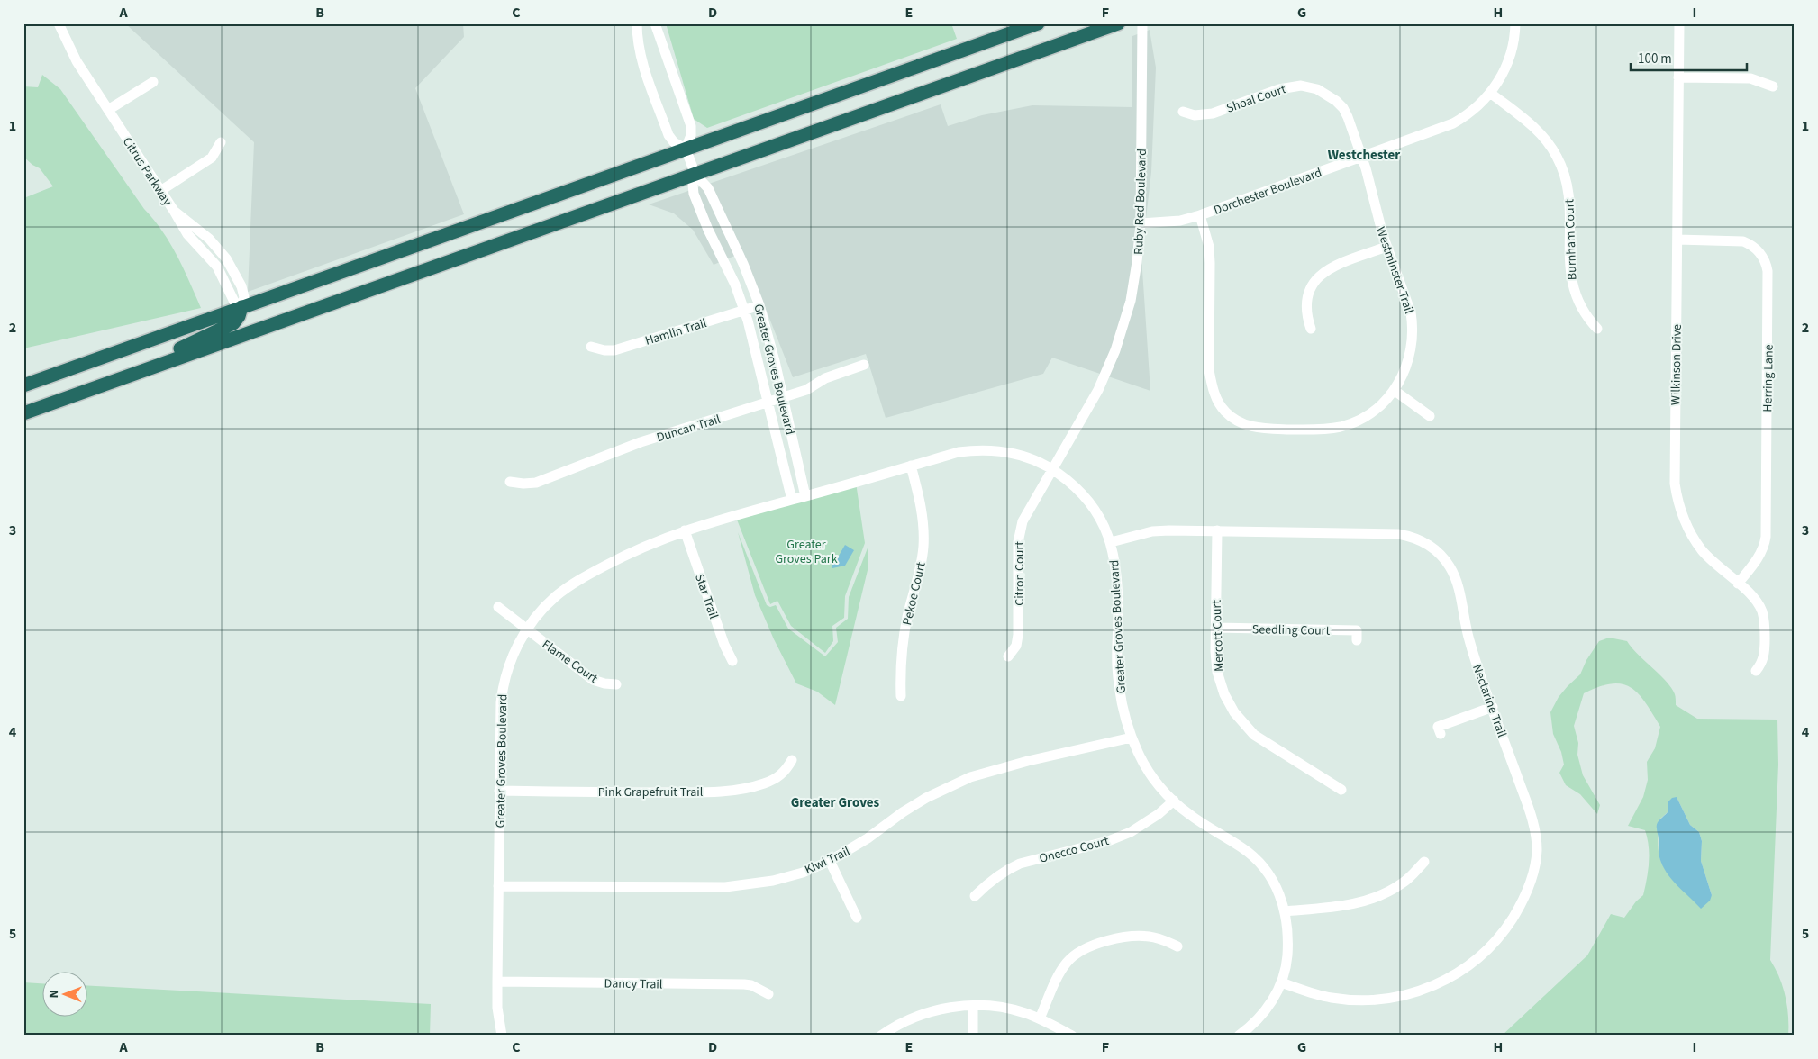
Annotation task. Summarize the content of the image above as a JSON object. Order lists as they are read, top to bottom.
{
  "streets": {
    "street": [
      "Shoal Court",
      "Citrus Parkway",
      "Dorchester Boulevard",
      "Ruby Red Boulevard",
      "Burnham Court",
      "Westminster Trail",
      "Hamlin Trail",
      "Wilkinson Drive",
      "Greater Groves Boulevard",
      "Herring Lane",
      "Duncan Trail",
      "Citron Court",
      "Pekoe Court",
      "Star Trail",
      "Seedling Court",
      "Mercott Court",
      "Flame Court",
      "Nectarine Trail",
      "Pink Grapefruit Trail",
      "Onecco Court",
      "Kiwi Trail",
      "Dancy Trail"
    ]
  },
  "crossings": [
    ["Shoal Court", "Westminster Trail"],
    ["Dorchester Boulevard", "Ruby Red Boulevard"],
    ["Dorchester Boulevard", "Burnham Court"],
    ["Dorchester Boulevard", "Westminster Trail"],
    ["Ruby Red Boulevard", "Greater Groves Boulevard"],
    ["Ruby Red Boulevard", "Citron Court"],
    ["Hamlin Trail", "Greater Groves Boulevard"],
    ["Wilkinson Drive", "Herring Lane"],
    ["Greater Groves Boulevard", "Duncan Trail"],
    ["Greater Groves Boulevard", "Citron Court"],
    ["Greater Groves Boulevard", "Pekoe Court"],
    ["Greater Groves Boulevard", "Star Trail"],
    ["Greater Groves Boulevard", "Flame Court"],
    ["Greater Groves Boulevard", "Nectarine Trail"],
    ["Greater Groves Boulevard", "Pink Grapefruit Trail"],
    ["Greater Groves Boulevard", "Onecco Court"],
    ["Greater Groves Boulevard", "Kiwi Trail"],
    ["Greater Groves Boulevard", "Dancy Trail"],
    ["Seedling Court", "Mercott Court"],
    ["Mercott Court", "Nectarine Trail"]
  ],
  "districts": ["Westchester", "Greater Groves"],
  "parks": ["Greater Groves Park"],
  "scale_bar": "100 m",
  "north": "left",
  "grid": {
    "columns": [
      "A",
      "B",
      "C",
      "D",
      "E",
      "F",
      "G",
      "H",
      "I"
    ],
    "rows": [
      "1",
      "2",
      "3",
      "4",
      "5"
    ]
  }
}
